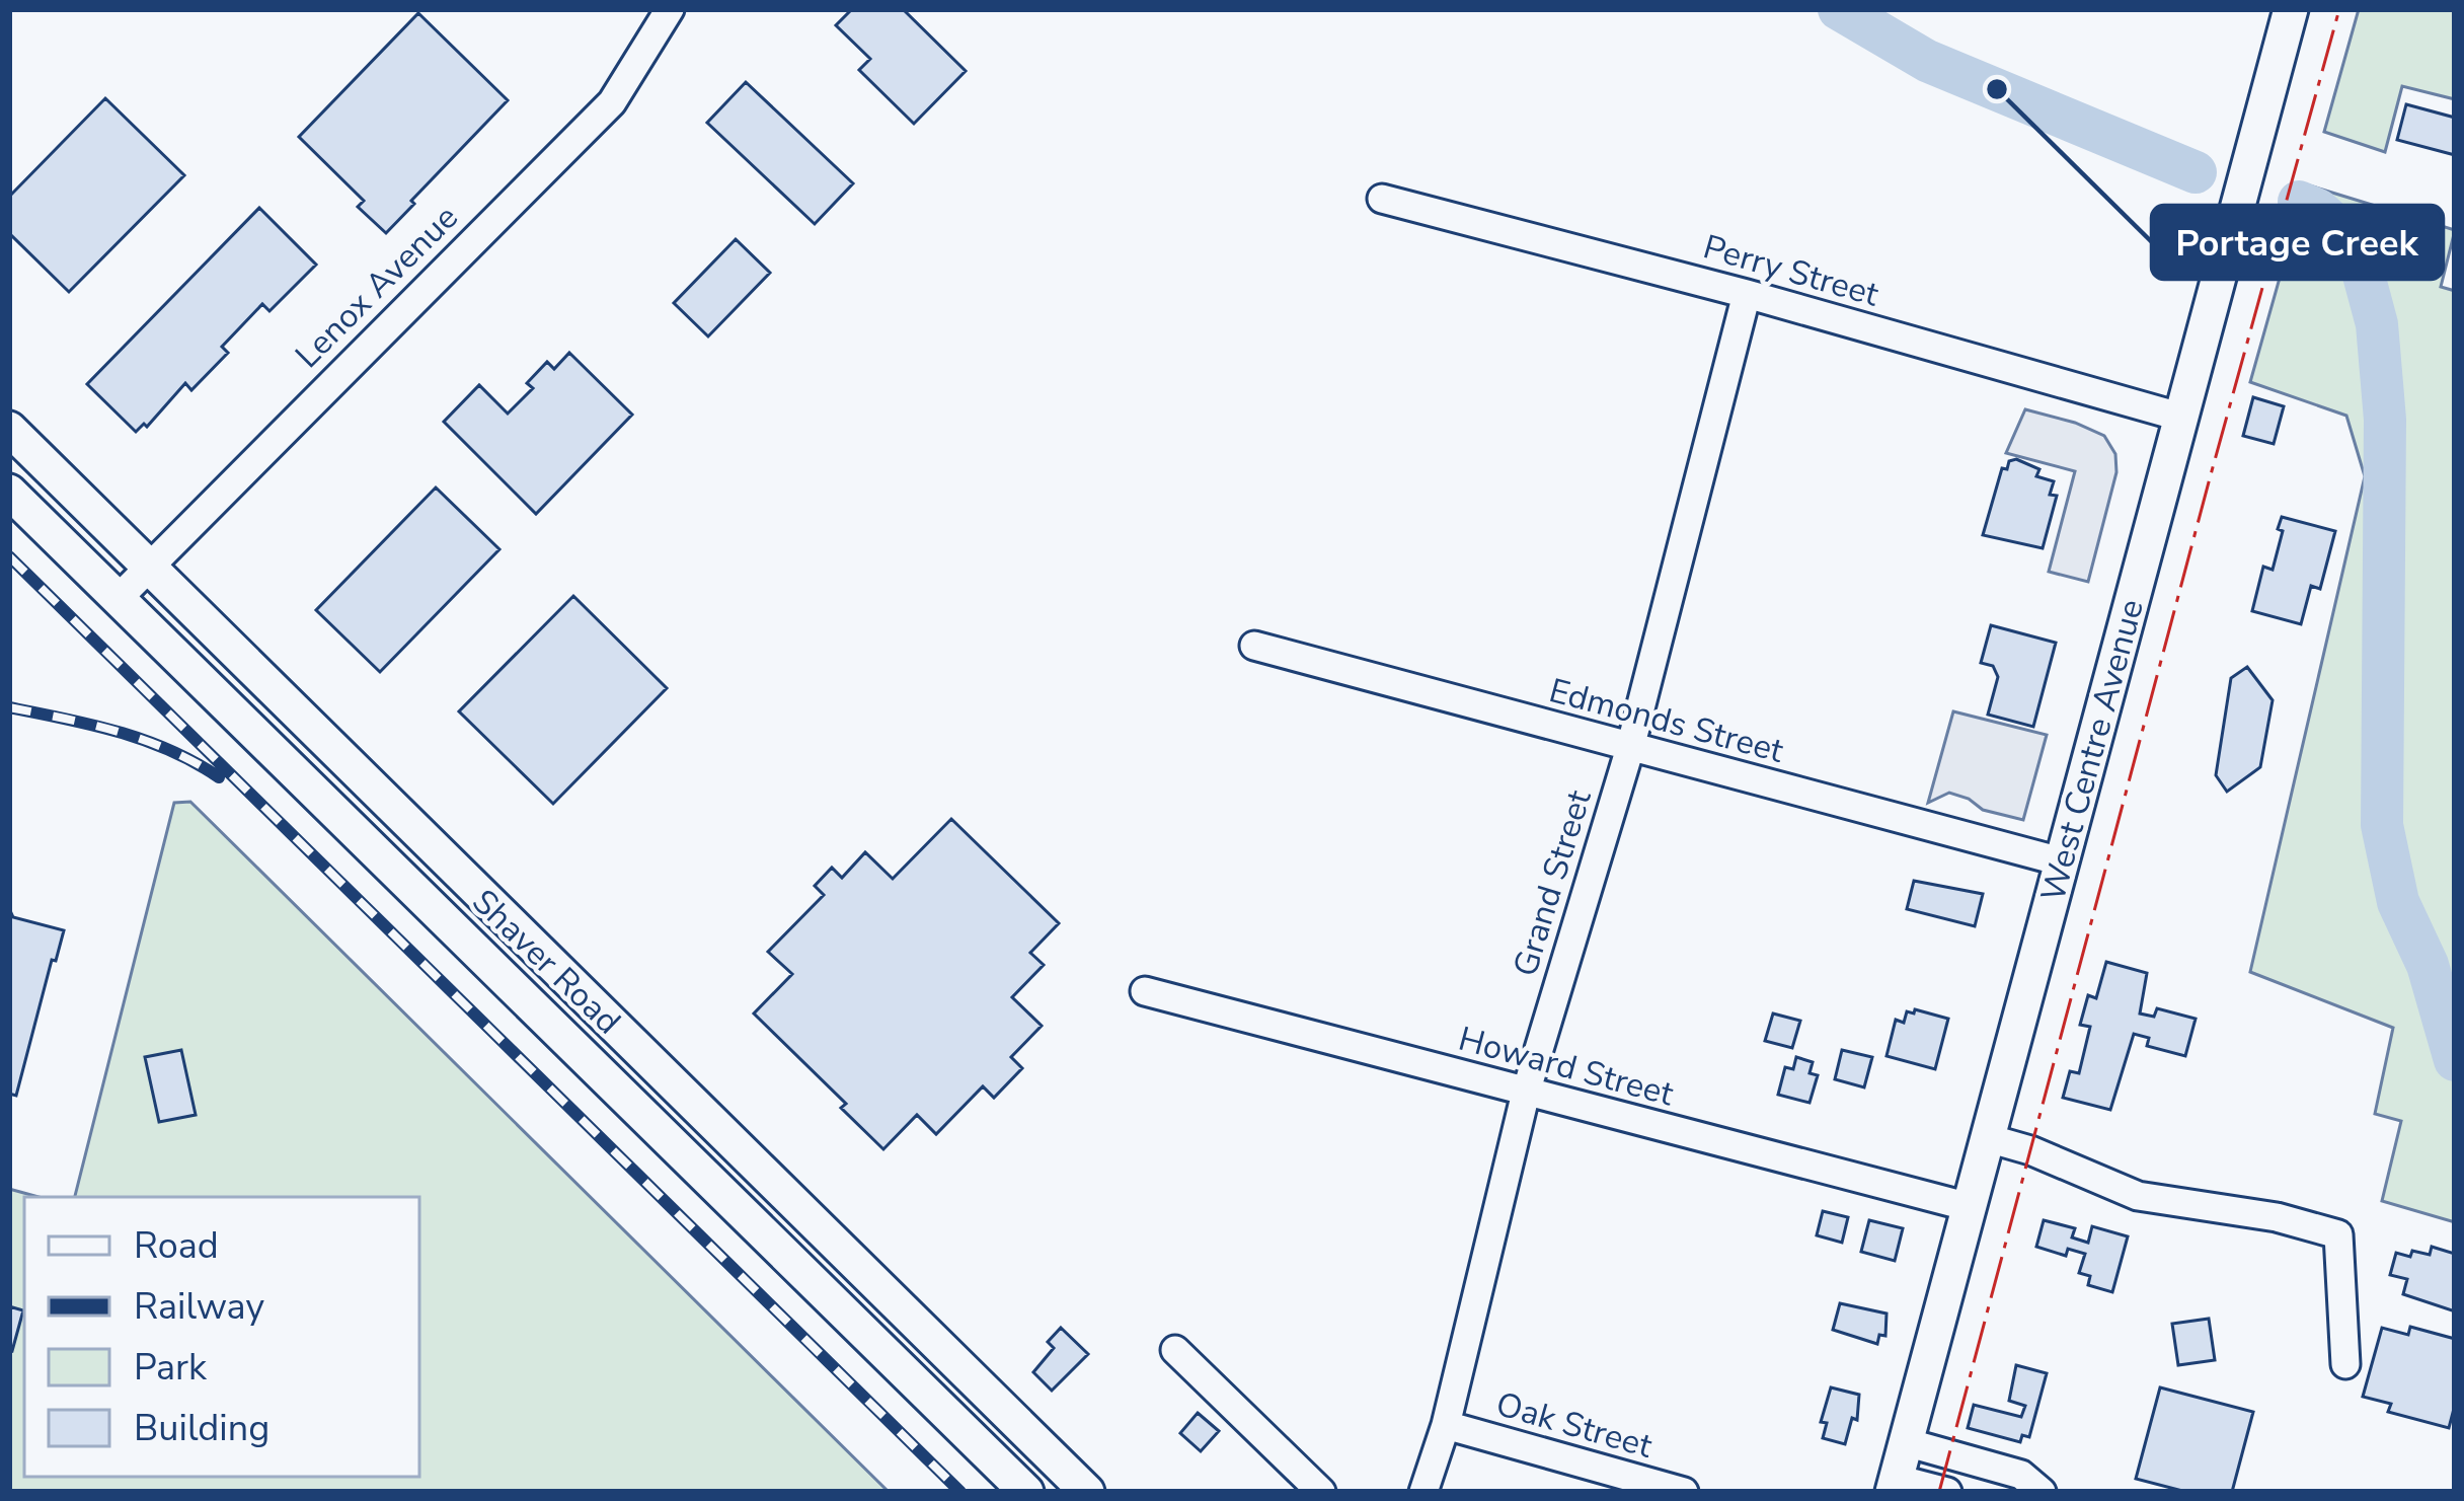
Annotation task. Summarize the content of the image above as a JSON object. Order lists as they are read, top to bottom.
{
  "streets": {
    "main road": ["West Centre Avenue", "Shaver Road"],
    "street": [
      "Perry Street",
      "Lenox Avenue",
      "Edmonds Street",
      "Grand Street",
      "Howard Street",
      "Oak Street"
    ]
  },
  "crossings": [
    ["Perry Street", "West Centre Avenue"],
    ["Perry Street", "Grand Street"],
    ["Lenox Avenue", "Shaver Road"],
    ["Edmonds Street", "West Centre Avenue"],
    ["Edmonds Street", "Grand Street"],
    ["West Centre Avenue", "Howard Street"],
    ["Grand Street", "Howard Street"],
    ["Grand Street", "Oak Street"]
  ],
  "places": ["Portage Creek"],
  "legend": [
    "Road",
    "Railway",
    "Park",
    "Building"
  ]
}
